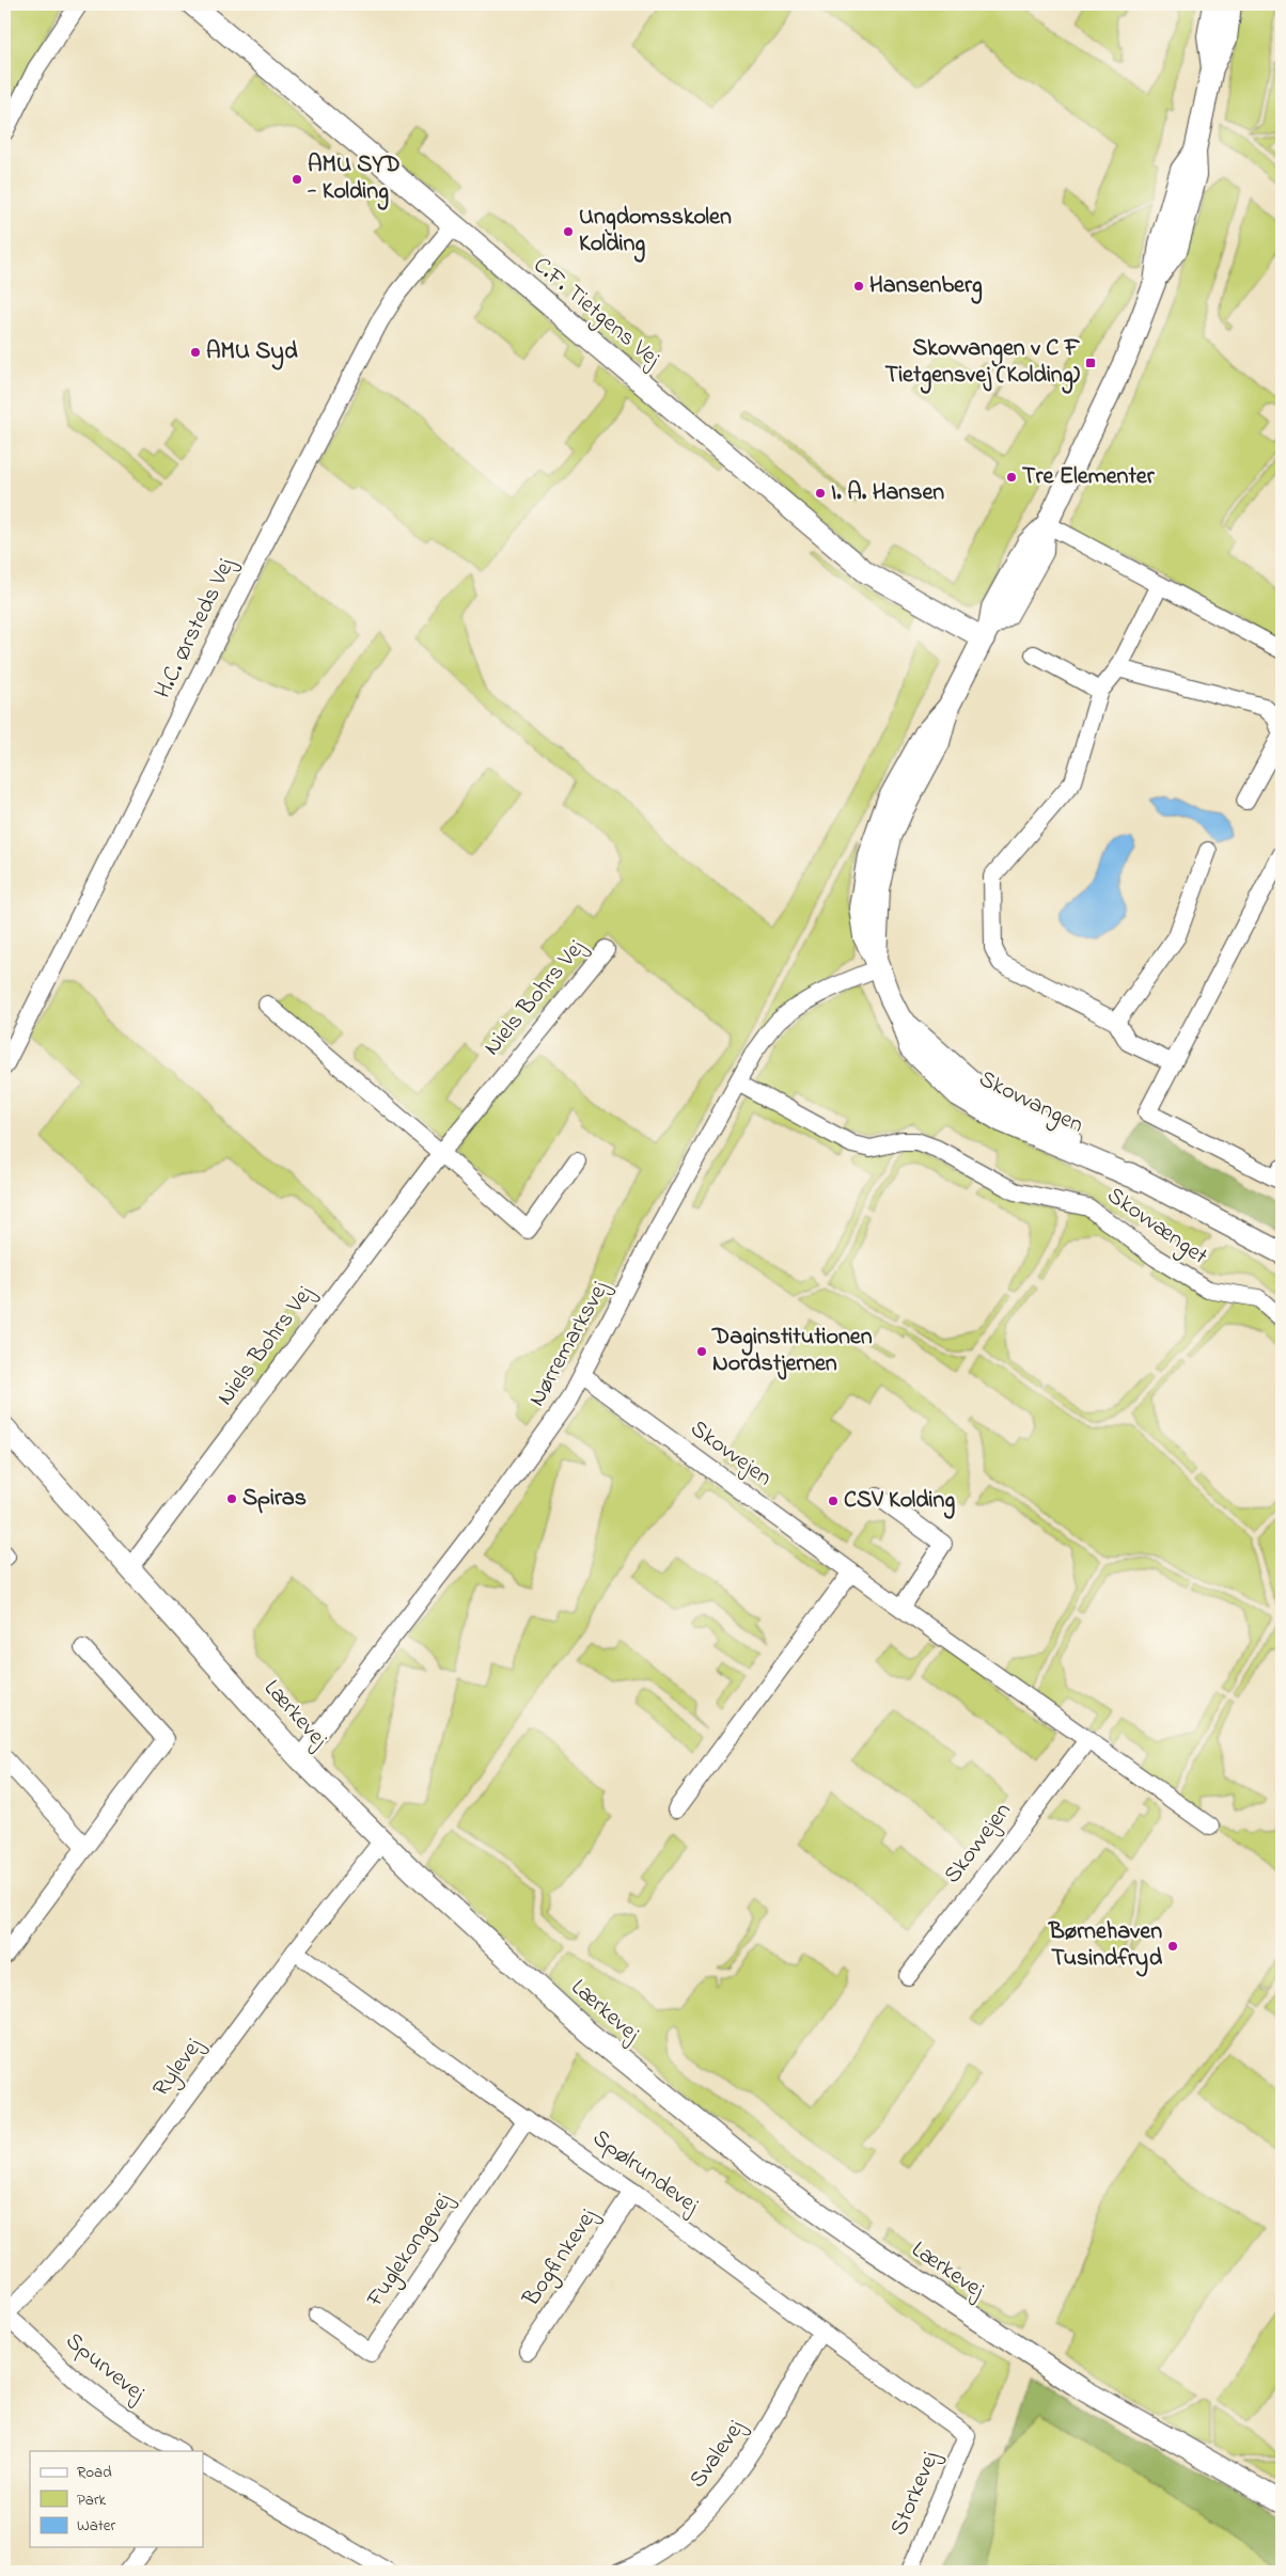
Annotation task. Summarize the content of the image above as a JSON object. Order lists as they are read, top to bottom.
{
  "streets": {
    "street": [
      "C.F. Tietgens Vej",
      "H.C. Ørsteds Vej",
      "Niels Bohrs Vej",
      "Skovvangen",
      "Skovvænget",
      "Nørremarksvej",
      "Skovvejen",
      "Lærkevej",
      "Rylevej",
      "Spølrundevej",
      "Fuglekongevej",
      "Bogfinkevej",
      "Spurvevej",
      "Svalevej",
      "Storkevej"
    ]
  },
  "crossings": [
    ["C.F. Tietgens Vej", "H.C. Ørsteds Vej"],
    ["C.F. Tietgens Vej", "Skovvangen"],
    ["Niels Bohrs Vej", "Lærkevej"],
    ["Skovvangen", "Nørremarksvej"],
    ["Skovvænget", "Nørremarksvej"],
    ["Nørremarksvej", "Skovvejen"],
    ["Nørremarksvej", "Lærkevej"],
    ["Lærkevej", "Rylevej"],
    ["Rylevej", "Spølrundevej"],
    ["Rylevej", "Spurvevej"],
    ["Spølrundevej", "Fuglekongevej"],
    ["Spølrundevej", "Bogfinkevej"],
    ["Spølrundevej", "Svalevej"],
    ["Spølrundevej", "Storkevej"]
  ],
  "places": {
    "other": [
      "AMU SYD - Kolding",
      "Ungdomsskolen Kolding",
      "Hansenberg",
      "AMU Syd",
      "Tre Elementer",
      "I. A. Hansen",
      "Daginstitutionen Nordstjernen",
      "Spiras",
      "CSV Kolding",
      "Børnehaven Tusindfryd"
    ],
    "transit": ["Skovvangen v C F Tietgensvej (Kolding)"]
  },
  "legend": ["Road", "Park", "Water"]
}
